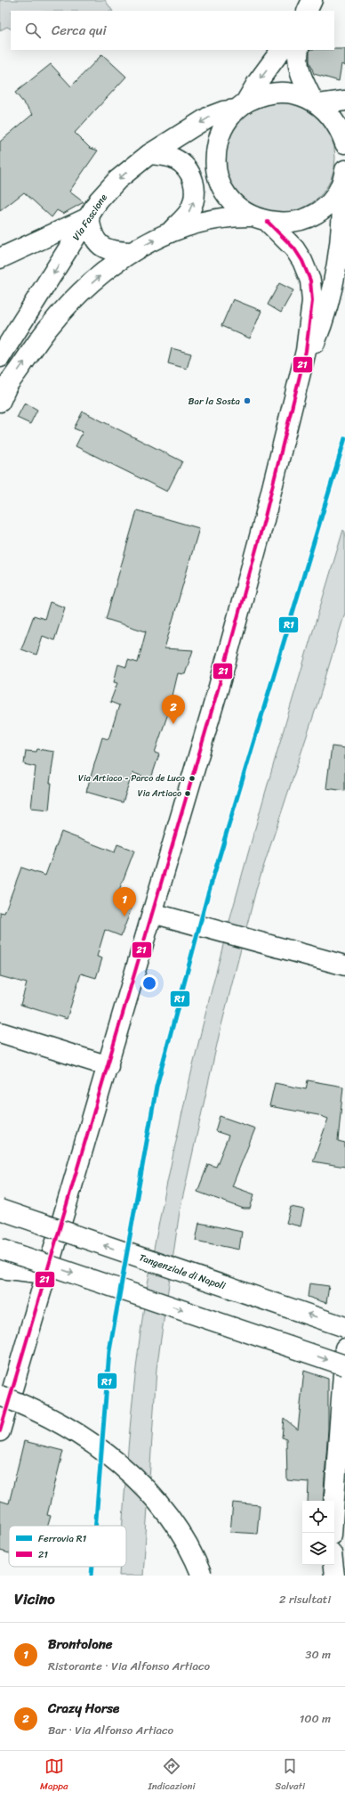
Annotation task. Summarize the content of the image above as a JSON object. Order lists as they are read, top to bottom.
{
  "streets": {
    "main road": ["Via Fascione", "Tangenziale di Napoli"]
  },
  "places": ["Bar la Sosta", "Via Artiaco - Parco de Luca", "Via Artiaco"],
  "lines": ["transit line 21", "rail line R1"],
  "legend": ["Ferrovia R1", "21"],
  "page": {
    "search": "Cerca qui",
    "pins": ["2", "1"],
    "heading": ["Vicino", "2 risultati"],
    "list": [
      {
        "mark": "1",
        "name": "Brontolone",
        "note": "Ristorante · Via Alfonso Artiaco",
        "value": "30 m"
      },
      {
        "mark": "2",
        "name": "Crazy Horse",
        "note": "Bar · Via Alfonso Artiaco",
        "value": "100 m"
      }
    ],
    "nav": ["Mappa", "Indicazioni", "Salvati"]
  }
}
